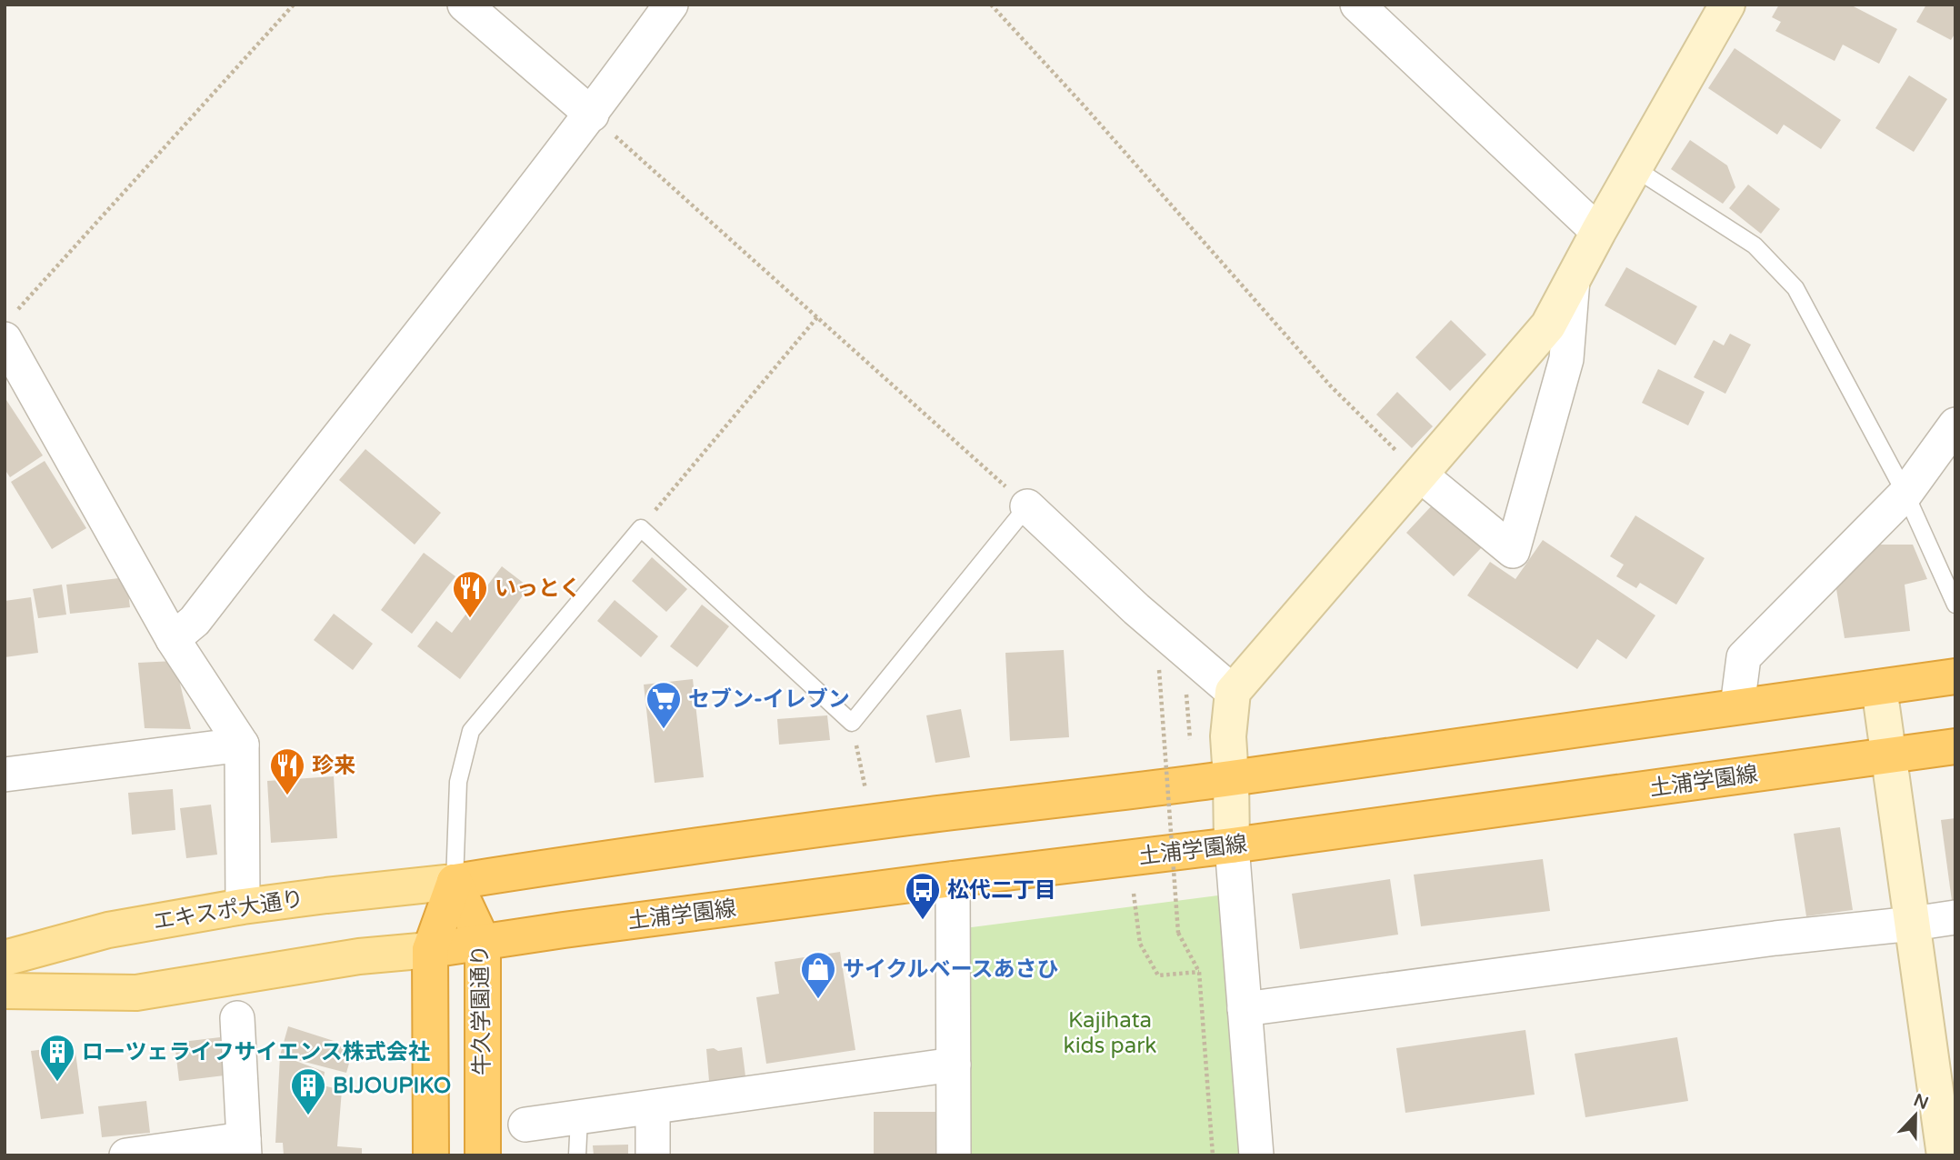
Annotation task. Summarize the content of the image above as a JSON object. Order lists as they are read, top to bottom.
{
  "streets": {
    "highway": ["土浦学園線", "牛久学園通り"],
    "main road": ["エキスポ大通り"]
  },
  "crossings": [
    ["土浦学園線", "牛久学園通り"],
    ["エキスポ大通り", "牛久学園通り"]
  ],
  "parks": ["Kajihata kids park"],
  "places": {
    "restaurant": ["いっとく", "珍来"],
    "supermarket": ["セブン-イレブン"],
    "bus stop": ["松代二丁目"],
    "shop": ["サイクルベースあさひ"],
    "building": ["ローツェライフサイエンス株式会社", "BIJOUPIKO"]
  },
  "north": "top"
}
